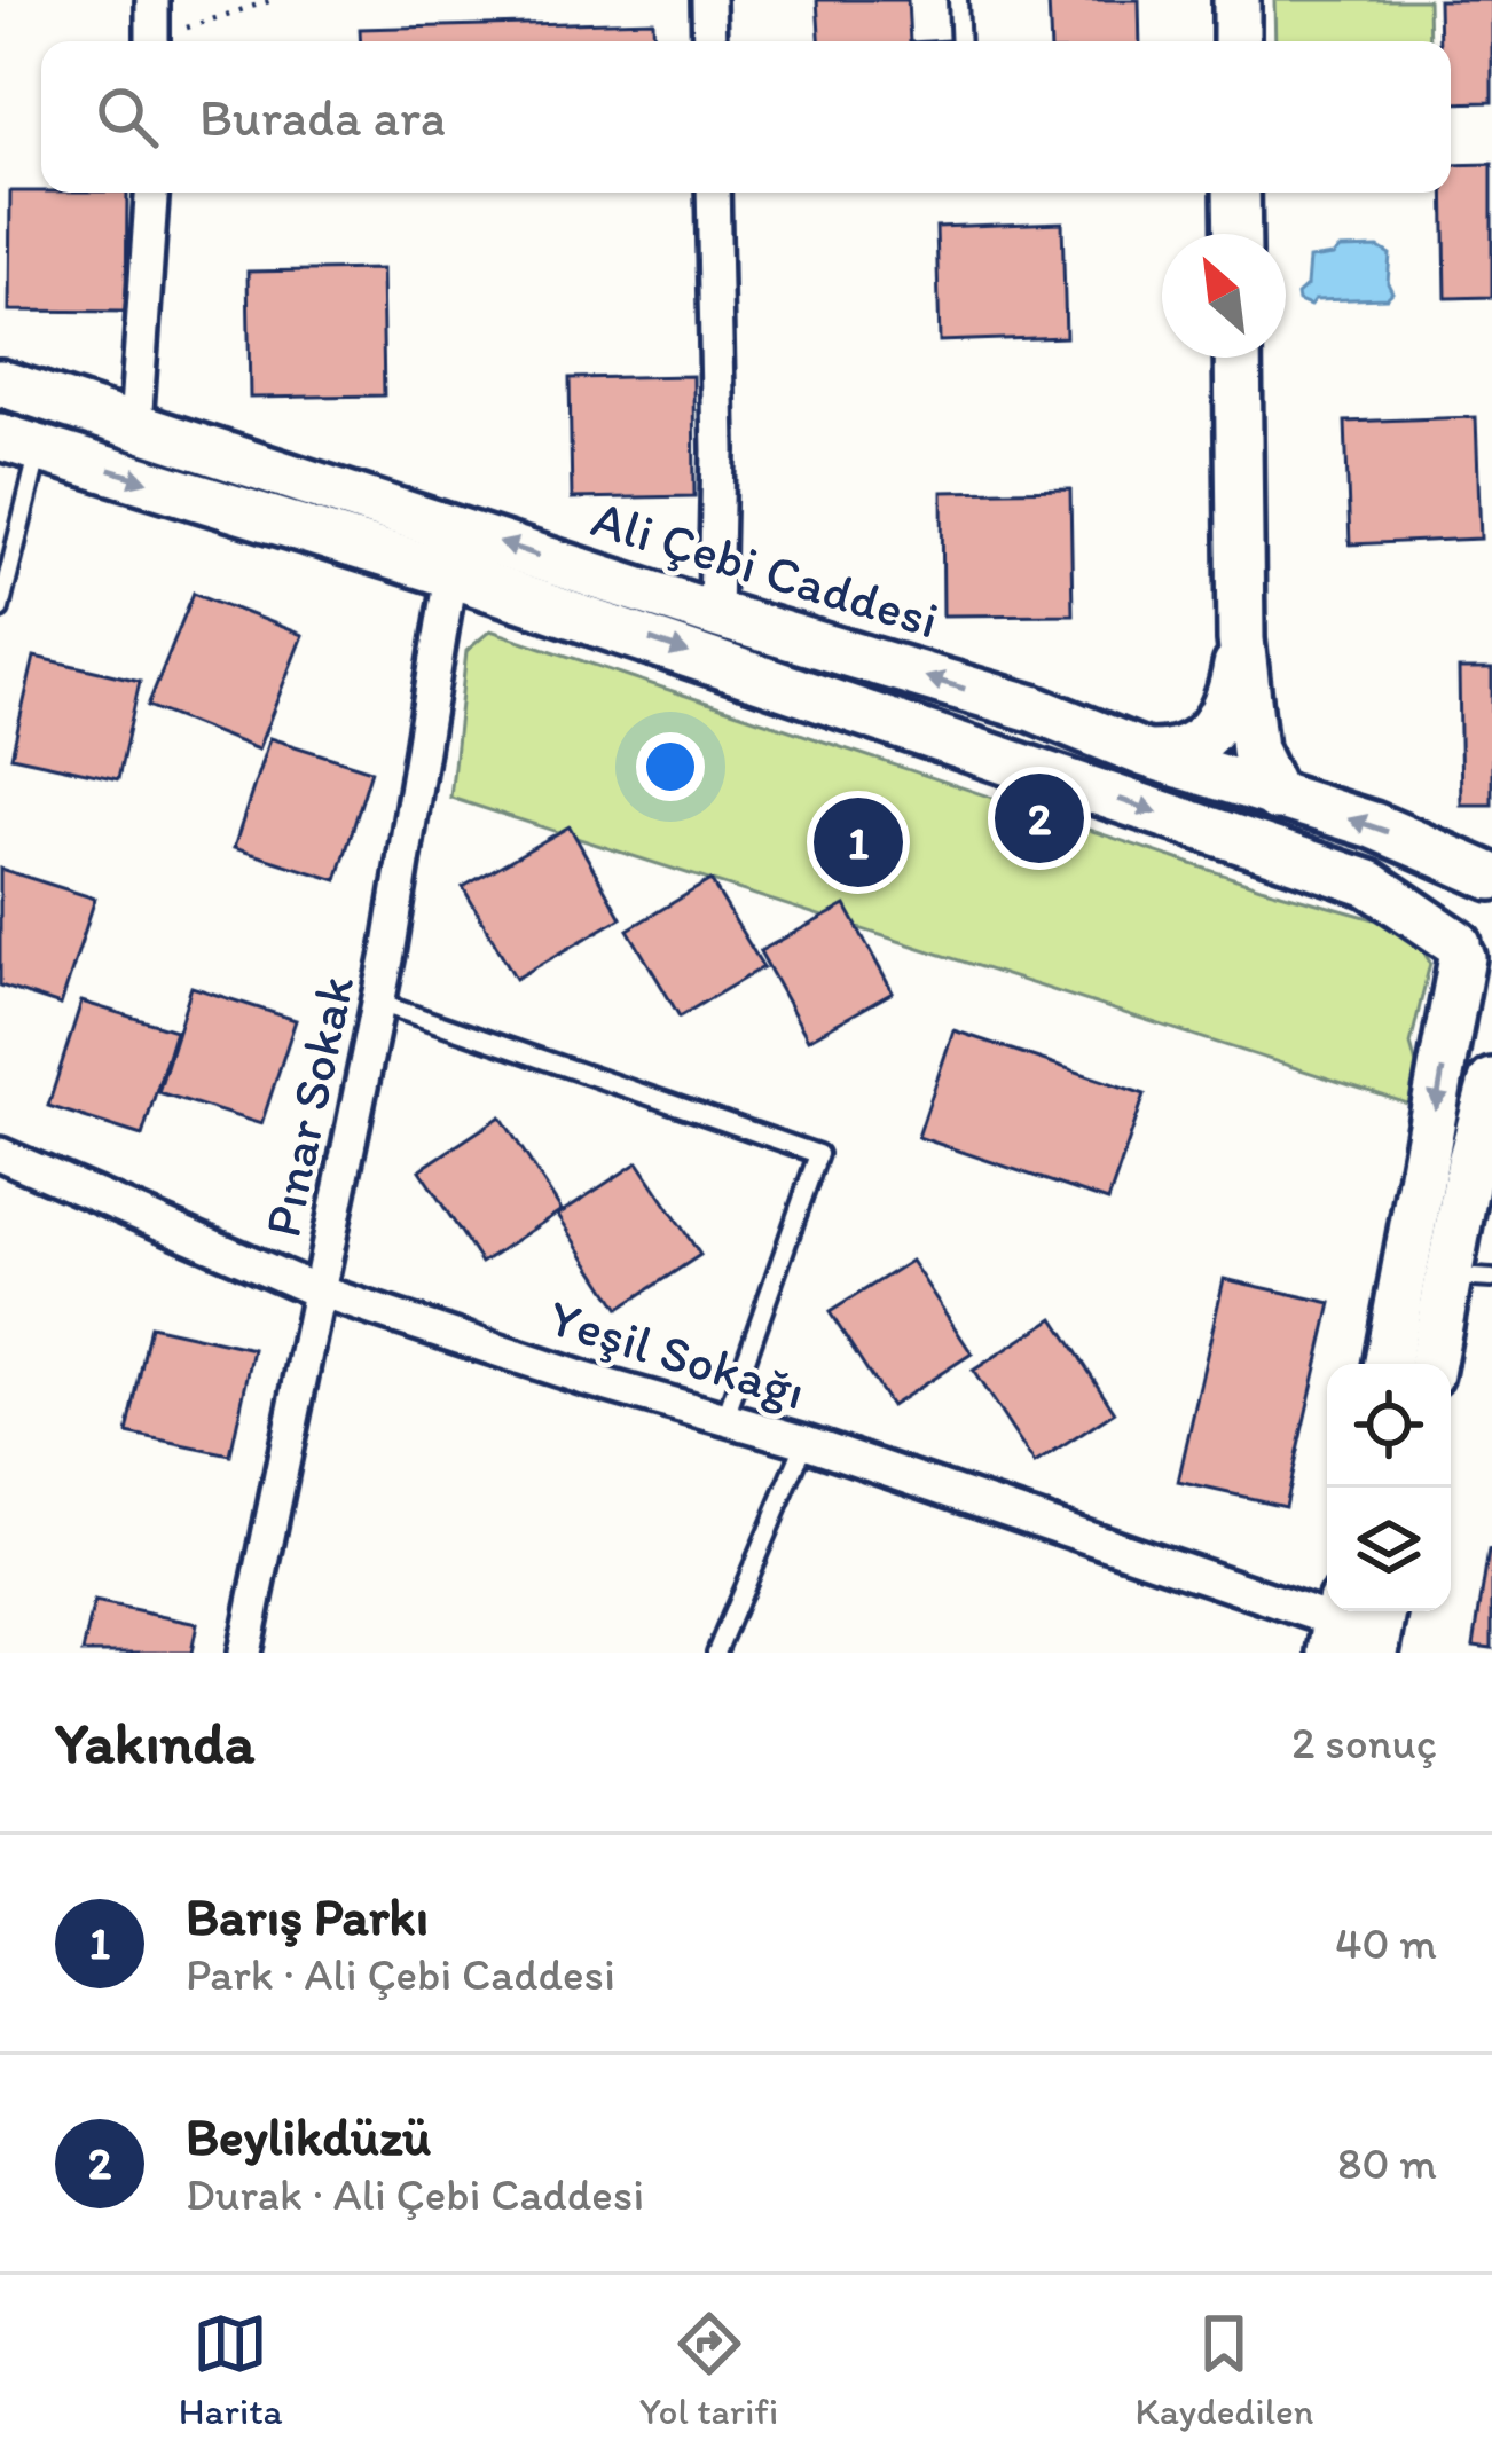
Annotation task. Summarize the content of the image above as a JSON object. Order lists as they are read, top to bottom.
{
  "streets": {
    "main road": ["Ali Çebi Caddesi"],
    "street": ["Pınar Sokak", "Yeşil Sokağı"]
  },
  "crossings": [
    ["Ali Çebi Caddesi", "Pınar Sokak"],
    ["Pınar Sokak", "Yeşil Sokağı"]
  ],
  "north": "top left",
  "page": {
    "search": "Burada ara",
    "pins": ["2", "1"],
    "heading": ["Yakında", "2 sonuç"],
    "list": [
      {
        "mark": "1",
        "name": "Barış Parkı",
        "note": "Park · Ali Çebi Caddesi",
        "value": "40 m"
      },
      {
        "mark": "2",
        "name": "Beylikdüzü",
        "note": "Durak · Ali Çebi Caddesi",
        "value": "80 m"
      }
    ],
    "nav": ["Harita", "Yol tarifi", "Kaydedilen"]
  }
}
